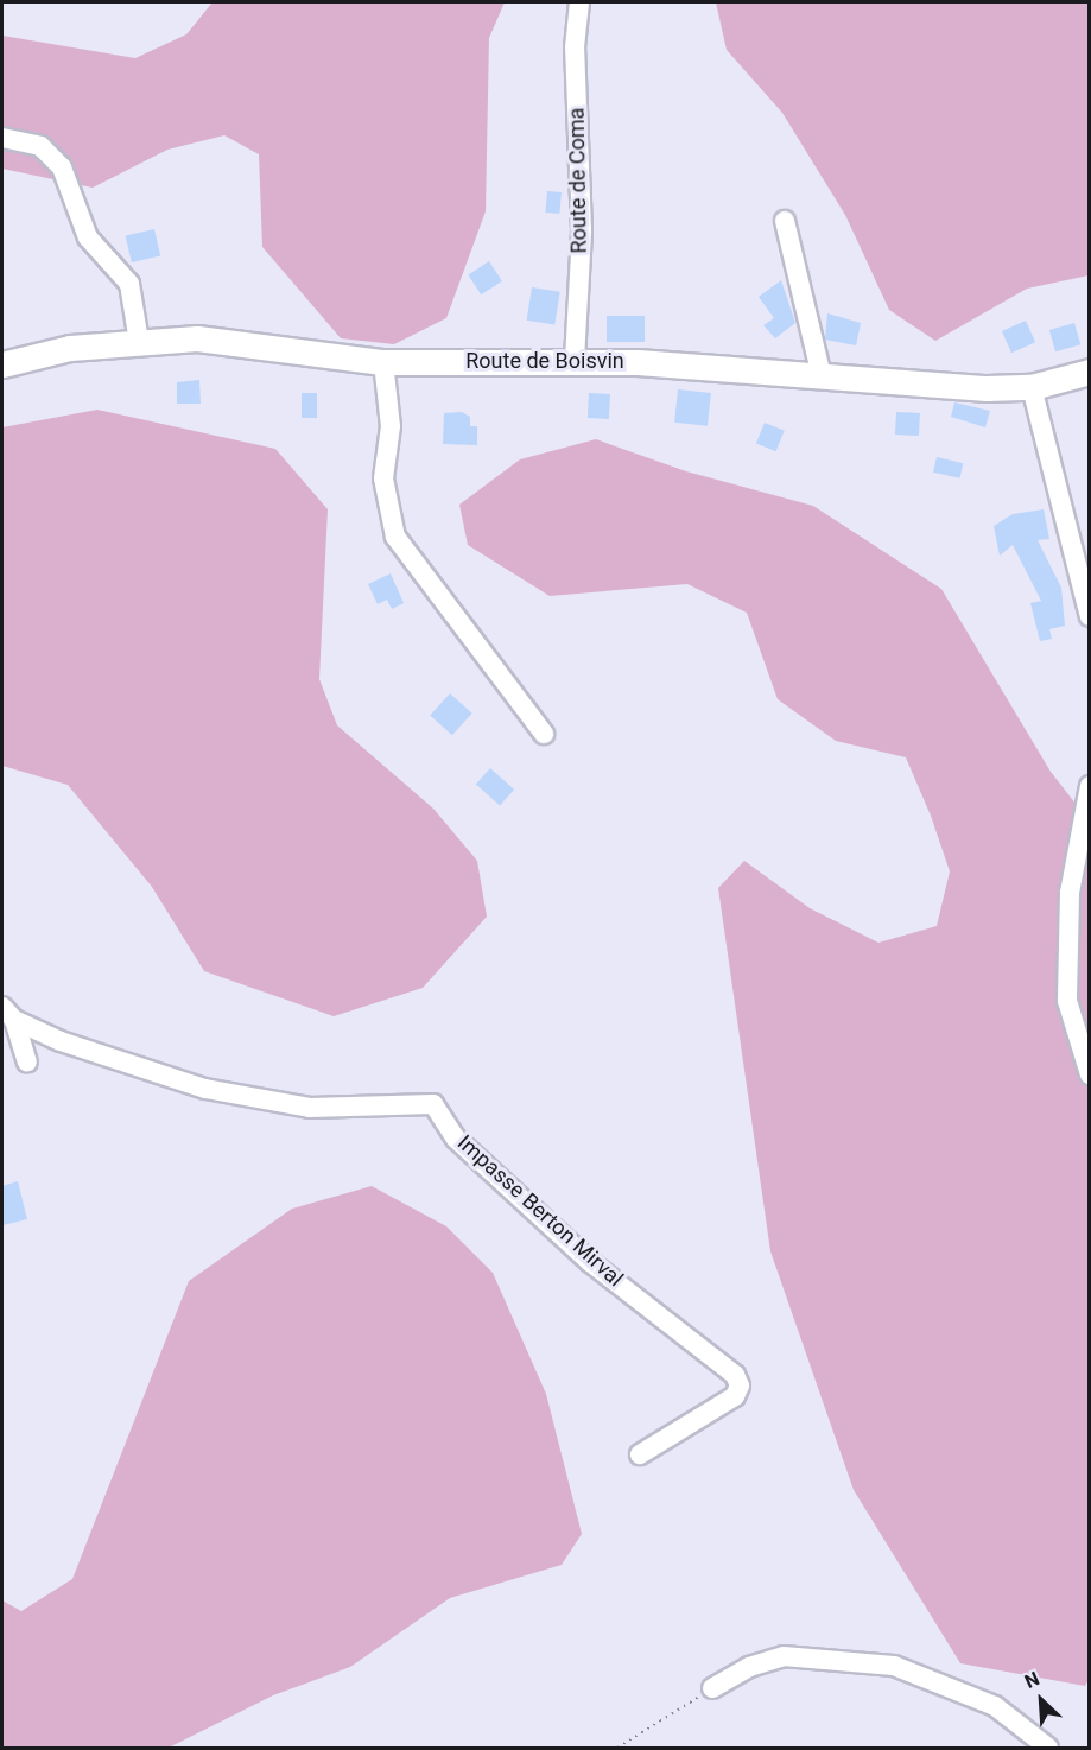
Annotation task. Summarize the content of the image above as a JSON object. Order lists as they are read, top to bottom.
{
  "streets": {
    "main road": ["Route de Boisvin"],
    "street": ["Route de Coma", "Impasse Berton Mirval"]
  },
  "crossings": [
    ["Route de Coma", "Route de Boisvin"]
  ],
  "north": "top left"
}
